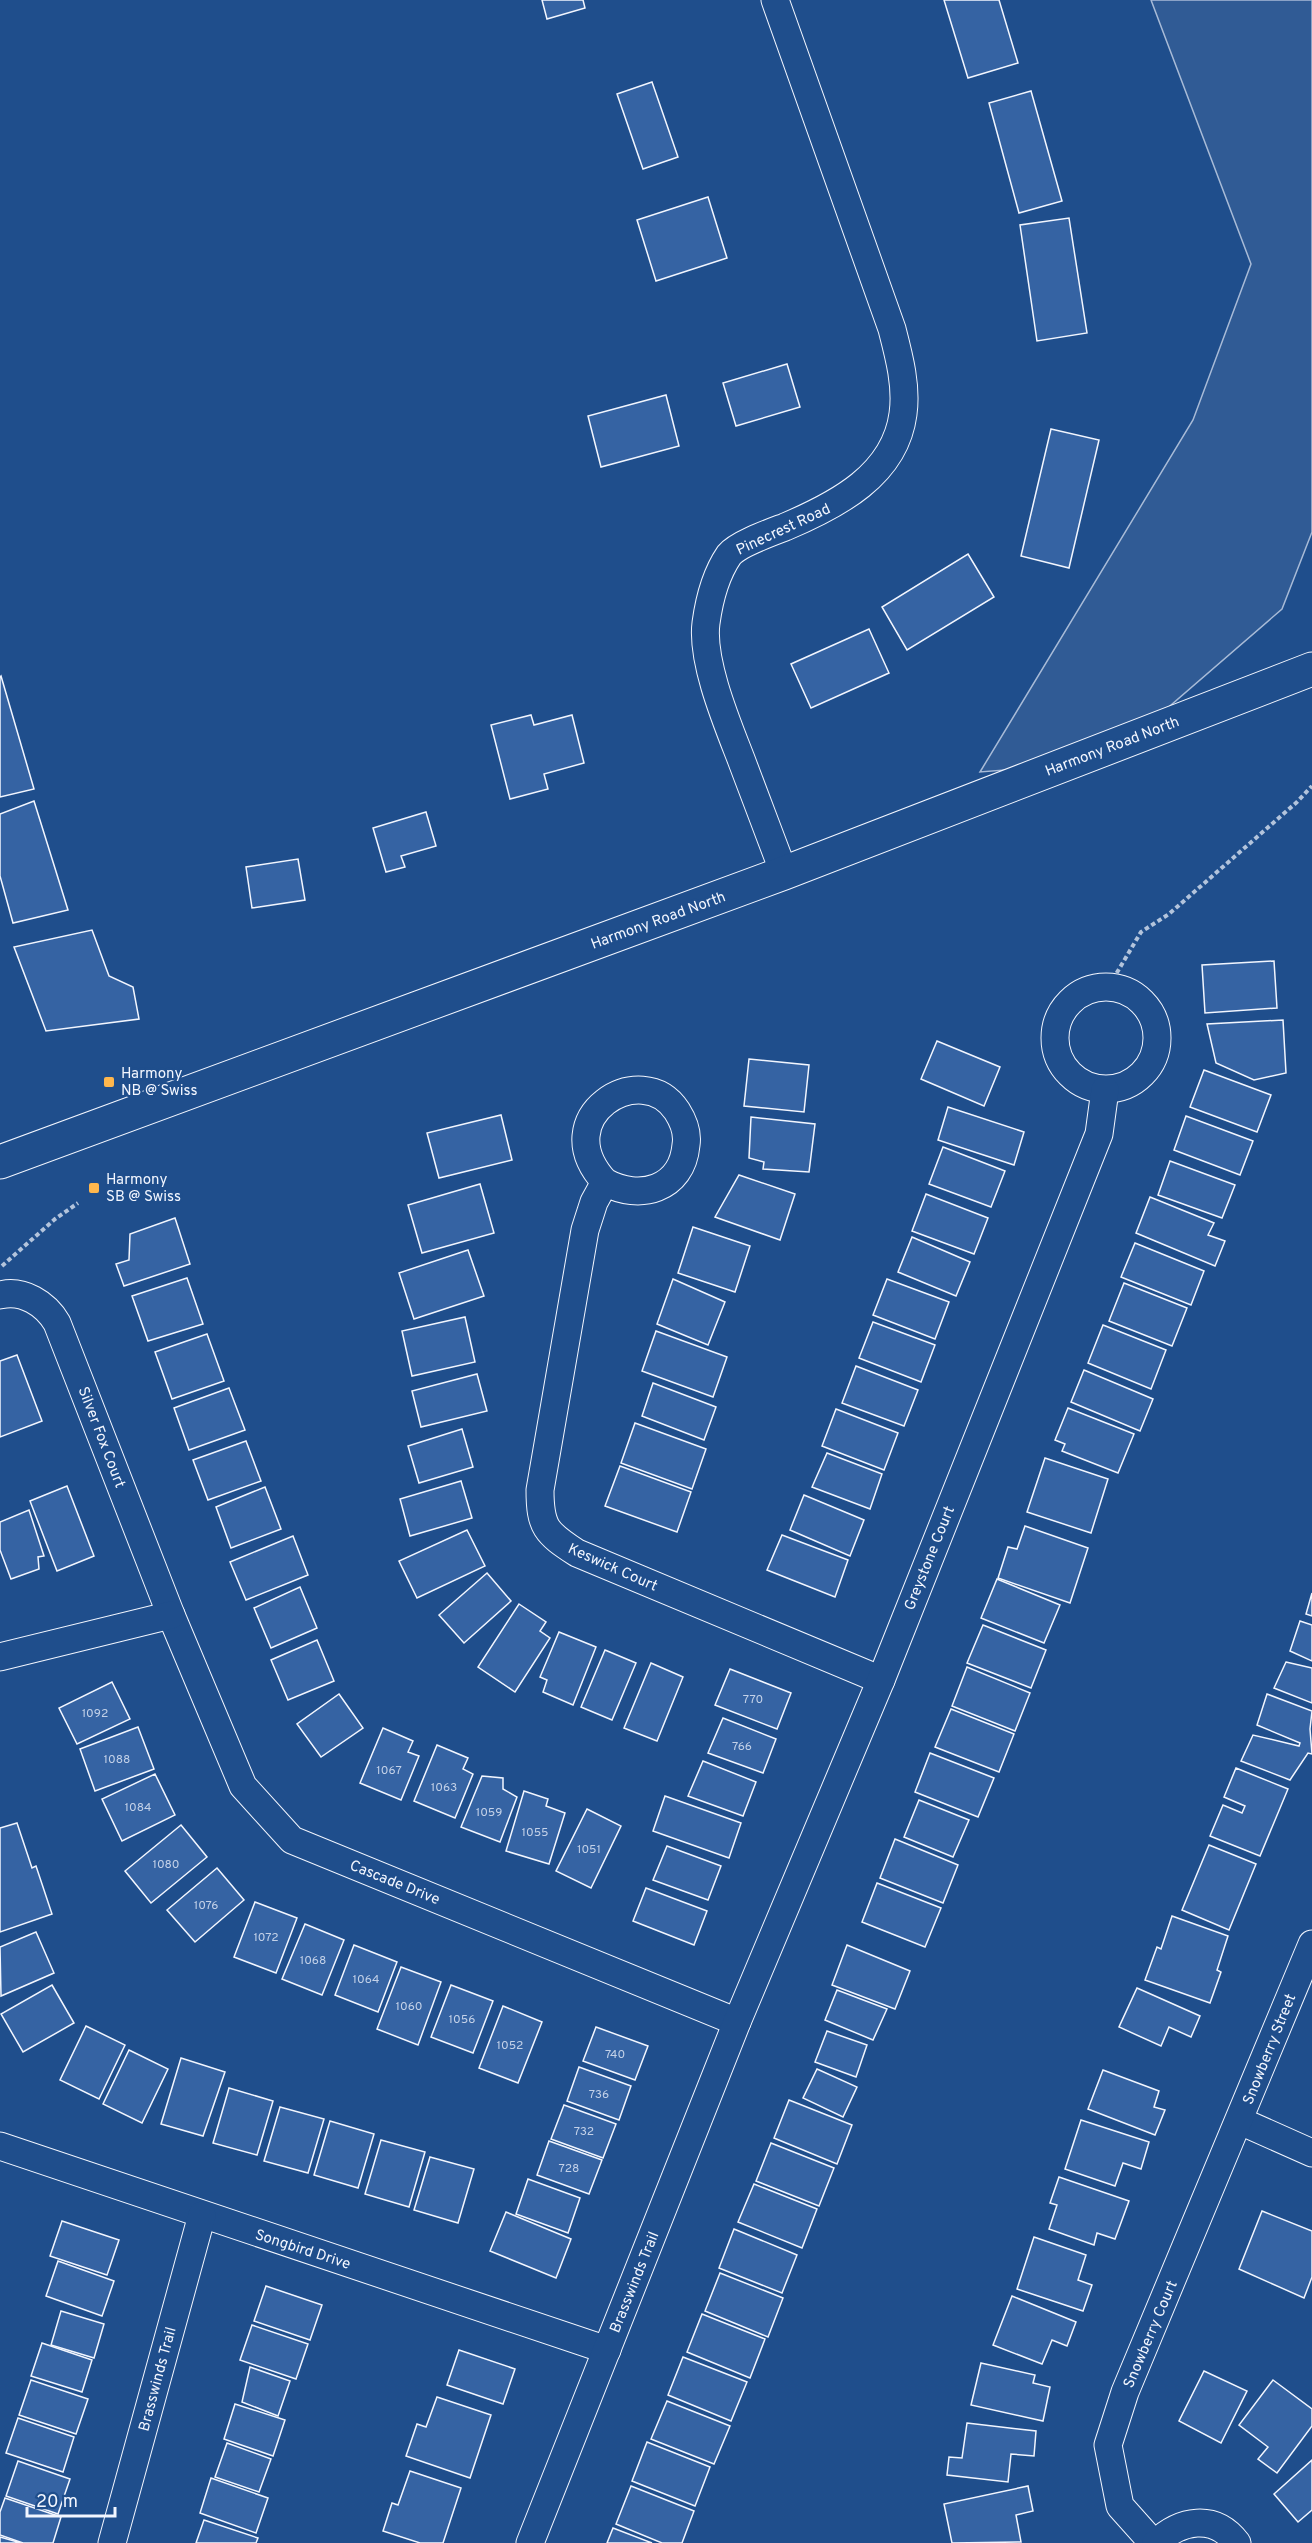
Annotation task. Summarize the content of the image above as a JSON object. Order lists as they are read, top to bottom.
{
  "streets": {
    "main road": ["Harmony Road North"],
    "street": [
      "Pinecrest Road",
      "Silver Fox Court",
      "Greystone Court",
      "Keswick Court",
      "Cascade Drive",
      "Snowberry Street",
      "Songbird Drive",
      "Brasswinds Trail",
      "Snowberry Court"
    ]
  },
  "crossings": [
    ["Pinecrest Road", "Harmony Road North"],
    ["Silver Fox Court", "Cascade Drive"],
    ["Greystone Court", "Keswick Court"],
    ["Greystone Court", "Cascade Drive"],
    ["Greystone Court", "Brasswinds Trail"],
    ["Cascade Drive", "Brasswinds Trail"],
    ["Snowberry Street", "Snowberry Court"],
    ["Songbird Drive", "Brasswinds Trail"]
  ],
  "places": {
    "transit": ["Harmony NB @ Swiss", "Harmony SB @ Swiss"]
  },
  "house_numbers": [
    "770",
    "1092",
    "766",
    "1088",
    "1067",
    "1063",
    "1084",
    "1059",
    "1055",
    "1051",
    "1080",
    "1076",
    "1072",
    "1068",
    "1064",
    "1060",
    "1056",
    "1052",
    "740",
    "736",
    "732",
    "728"
  ],
  "scale_bar": "20 m"
}
